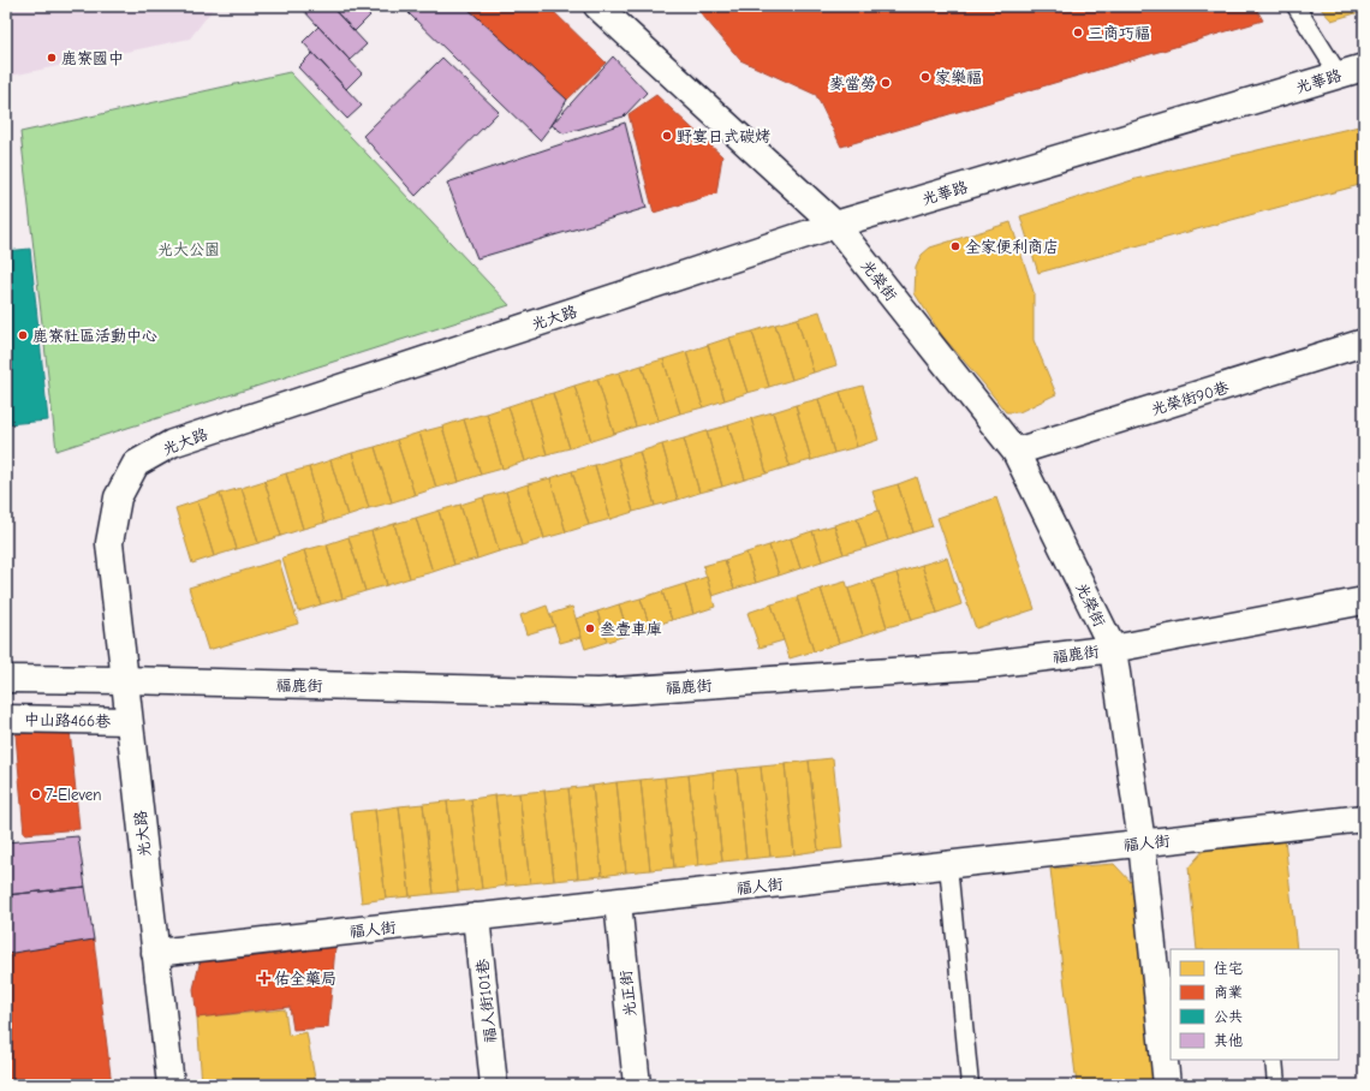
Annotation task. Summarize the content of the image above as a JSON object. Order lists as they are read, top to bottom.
{
  "streets": {
    "street": [
      "光華路",
      "光榮街",
      "光大路",
      "光榮街90巷",
      "福鹿街",
      "中山路466巷",
      "福人街",
      "光正街",
      "福人街101巷"
    ]
  },
  "crossings": [
    ["光華路", "光榮街"],
    ["光華路", "光大路"],
    ["光榮街", "光大路"],
    ["光榮街", "光榮街90巷"],
    ["光榮街", "福鹿街"],
    ["光榮街", "福人街"],
    ["光大路", "福鹿街"],
    ["光大路", "中山路466巷"],
    ["光大路", "福人街"],
    ["福人街", "光正街"],
    ["福人街", "福人街101巷"]
  ],
  "parks": ["光大公園"],
  "places": {
    "other": [
      "三商巧福",
      "鹿寮國中",
      "家樂福",
      "麥當勞",
      "野宴日式碳烤",
      "全家便利商店",
      "鹿寮社區活動中心",
      "叁壹車庫",
      "7-Eleven"
    ],
    "health": ["佑全藥局"]
  },
  "legend": [
    "住宅",
    "商業",
    "公共",
    "其他"
  ]
}
